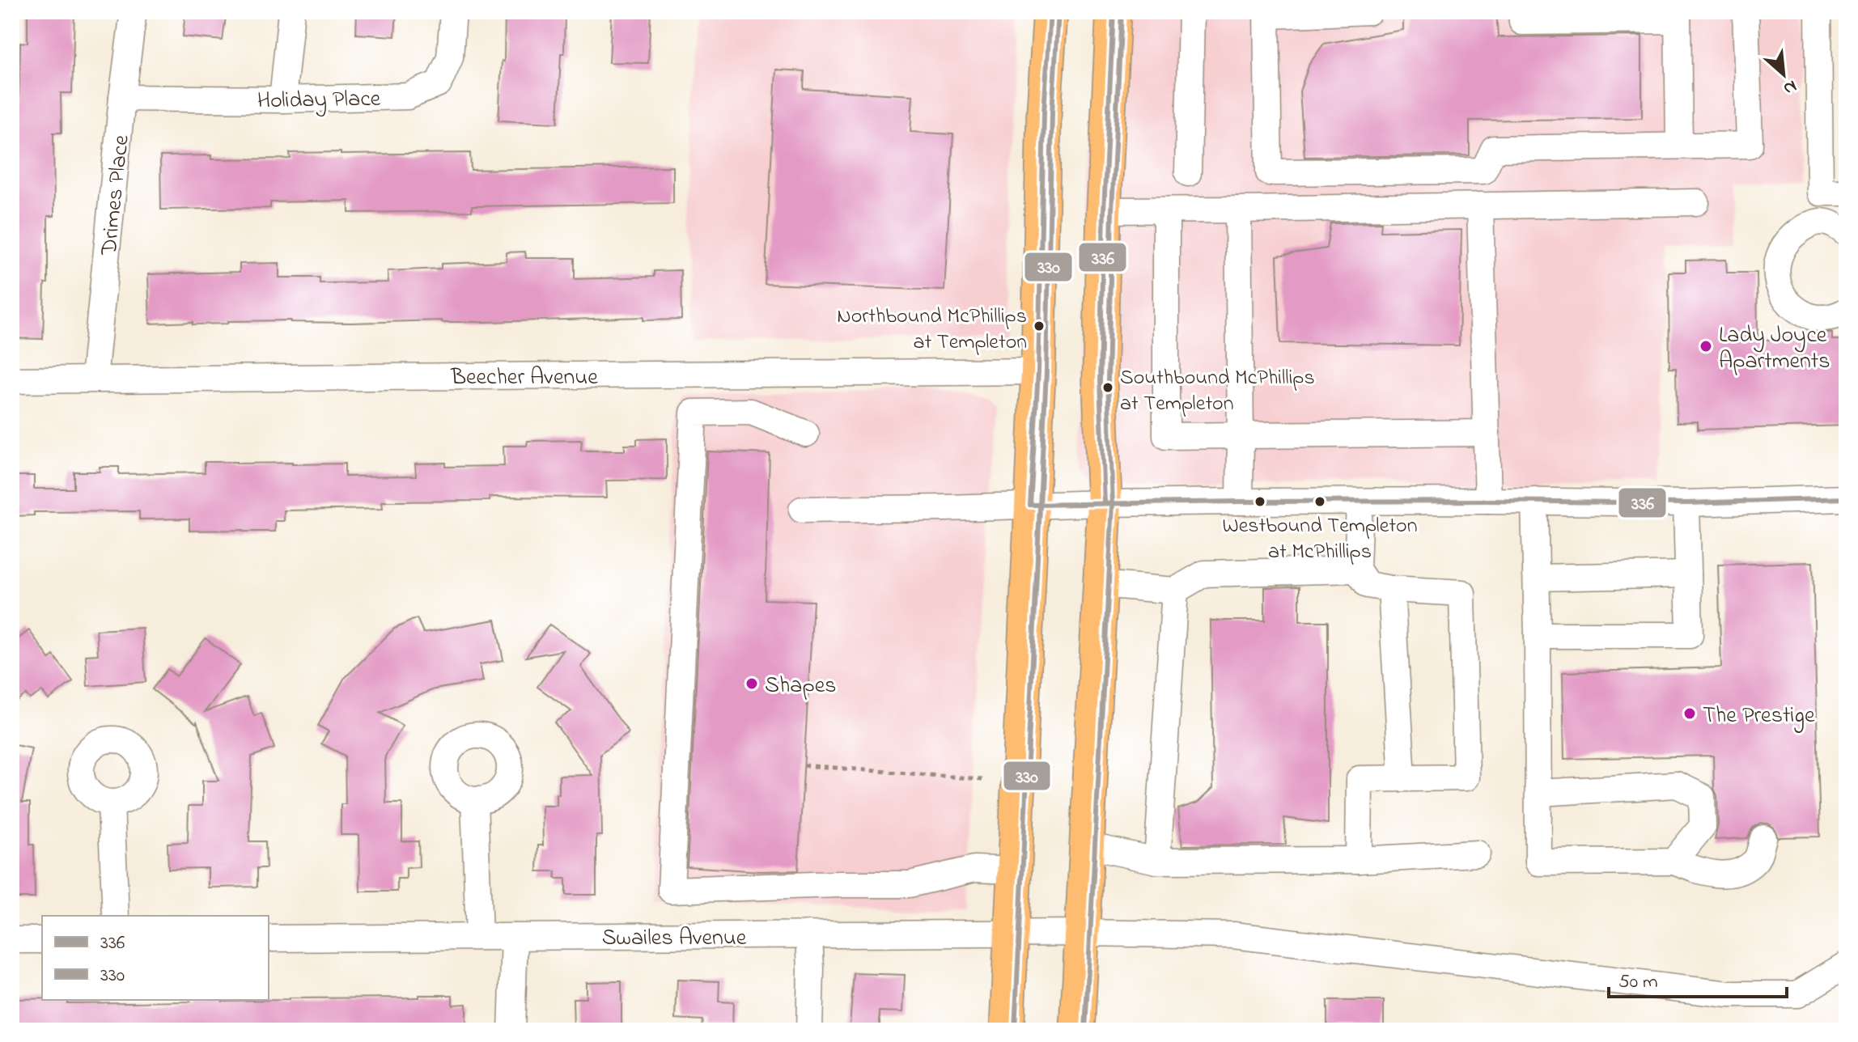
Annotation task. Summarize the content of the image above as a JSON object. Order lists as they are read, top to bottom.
{
  "streets": {
    "street": [
      "Holiday Place",
      "Drimes Place",
      "Beecher Avenue",
      "Swailes Avenue"
    ]
  },
  "crossings": [
    ["Holiday Place", "Drimes Place"],
    ["Drimes Place", "Beecher Avenue"]
  ],
  "places": [
    "Northbound McPhillips at Templeton",
    "Lady Joyce Apartments",
    "Southbound McPhillips at Templeton",
    "Westbound Templeton at McPhillips",
    "Shapes",
    "The Prestige"
  ],
  "lines": ["transit line 336", "transit line 330"],
  "legend": ["336", "330"],
  "scale_bar": "50 m",
  "north": "bottom right"
}
